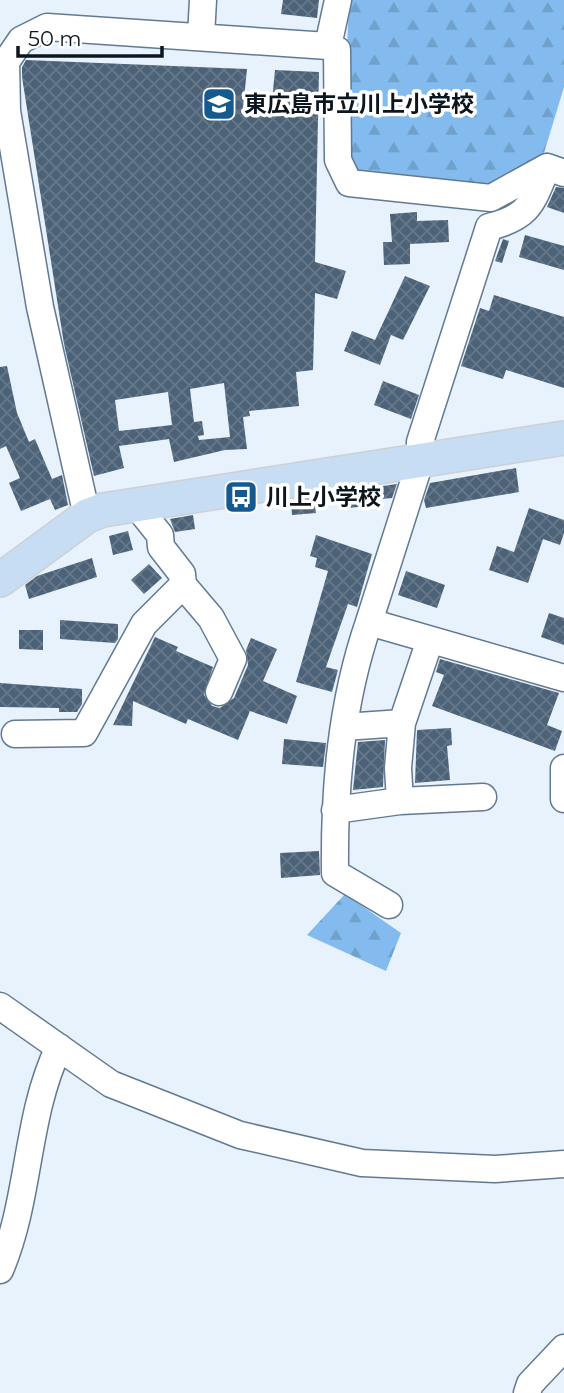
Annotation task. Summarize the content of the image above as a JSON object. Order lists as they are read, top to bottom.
{
  "places": {
    "school or university": ["東広島市立川上小学校"],
    "bus stop": ["川上小学校"]
  },
  "scale_bar": "50 m"
}
